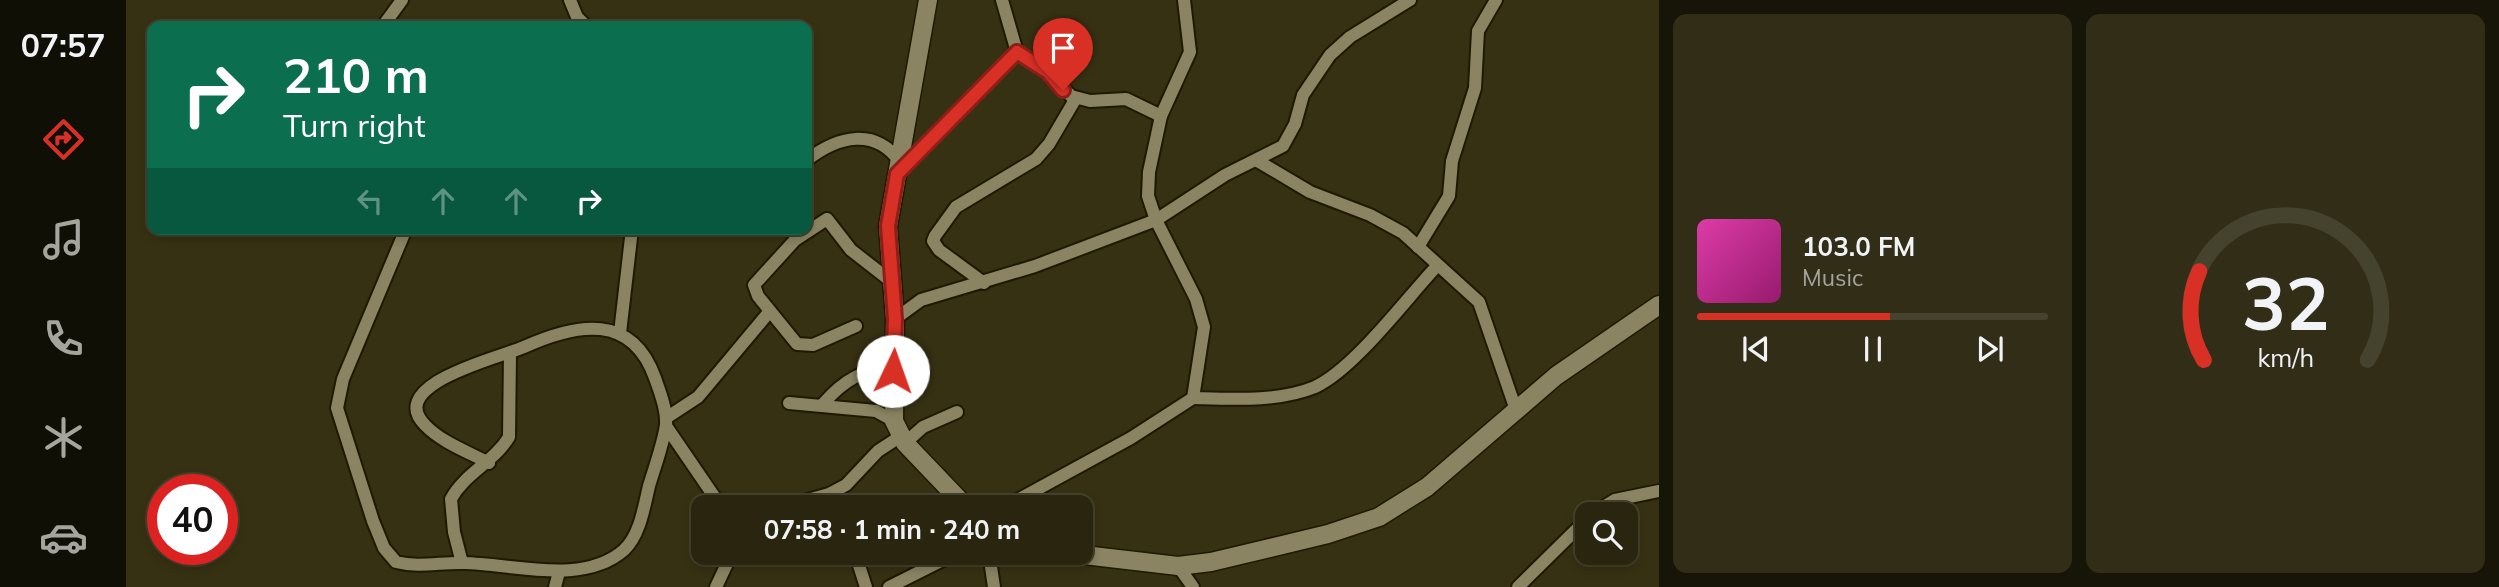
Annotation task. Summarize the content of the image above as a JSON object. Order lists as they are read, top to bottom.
{
  "page": {
    "tabs": "07:57",
    "turn": ["210 m", "Turn right"],
    "song": ["103.0 FM", "Music"],
    "limit": "40",
    "trip": "07:58 · 1 min · 240 m",
    "gauge": ["32", "km/h"]
  }
}
